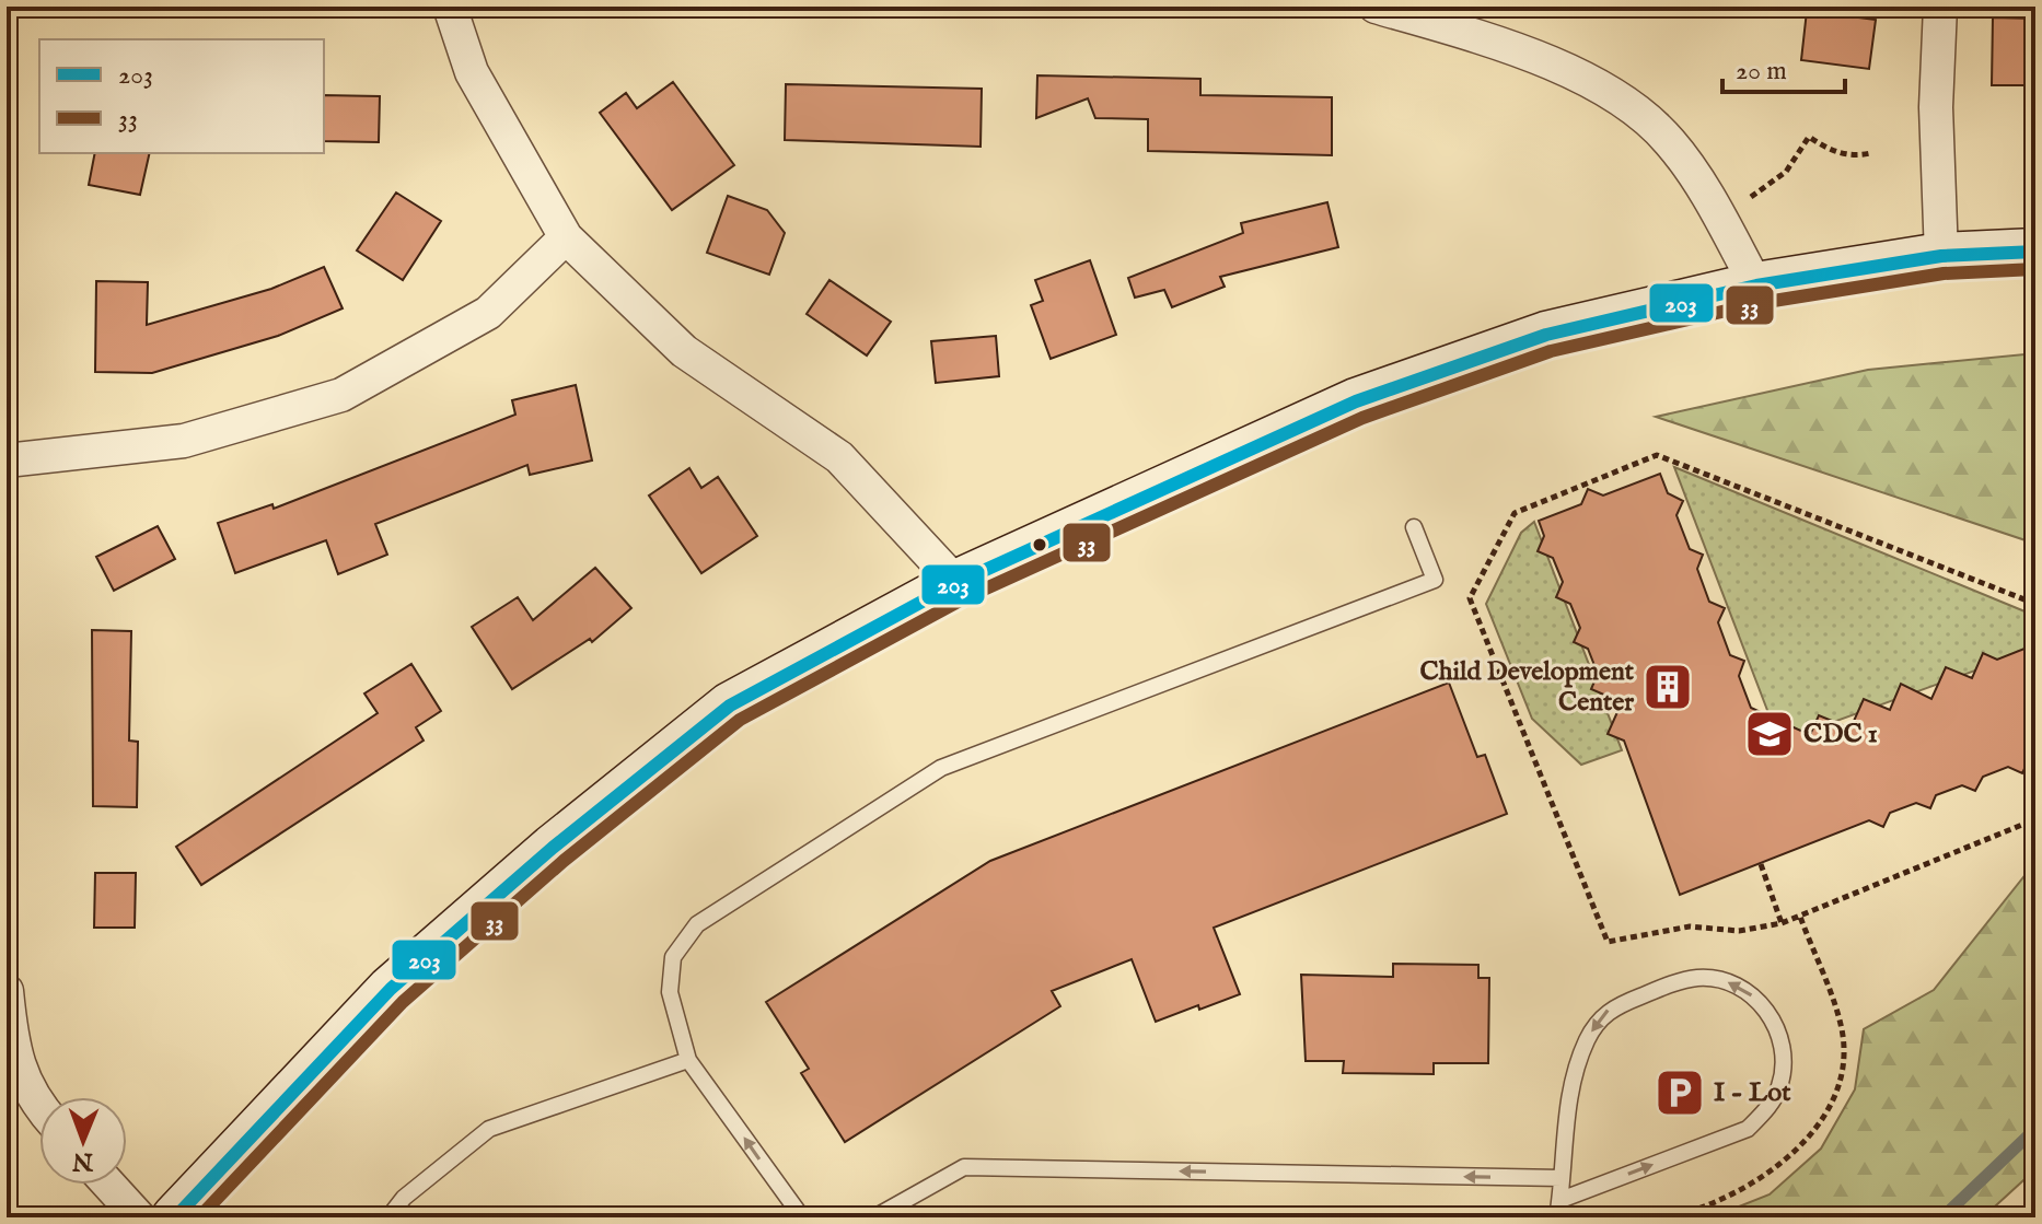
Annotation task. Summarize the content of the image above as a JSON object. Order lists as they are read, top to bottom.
{
  "places": {
    "building": ["Child Development Center"],
    "school or university": ["CDC 1"],
    "parking": ["I - Lot"]
  },
  "lines": ["transit line 203", "transit line 33"],
  "legend": ["203", "33"],
  "scale_bar": "20 m",
  "north": "bottom"
}
